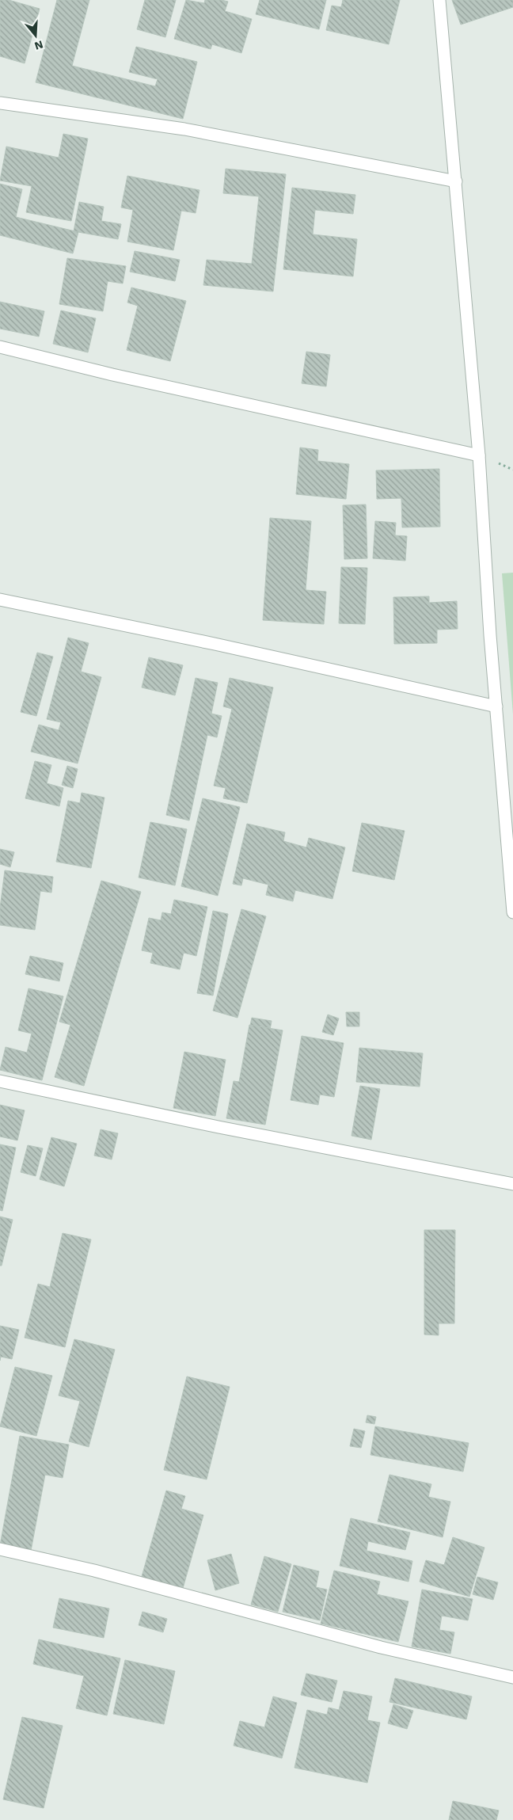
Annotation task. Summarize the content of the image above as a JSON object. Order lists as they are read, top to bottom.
{
  "north": "bottom"
}
